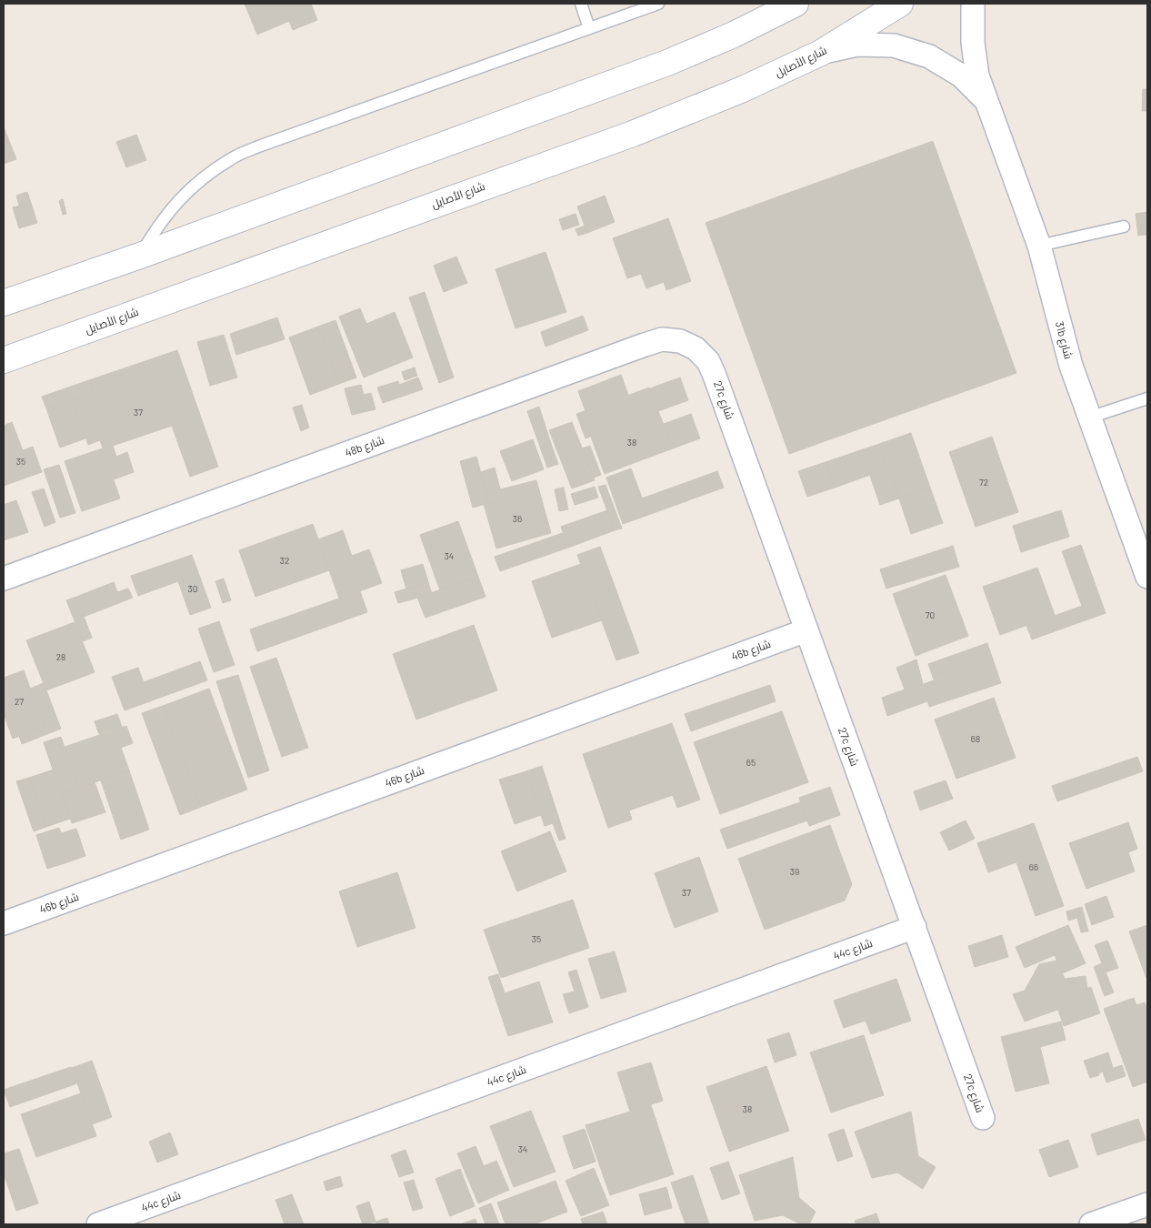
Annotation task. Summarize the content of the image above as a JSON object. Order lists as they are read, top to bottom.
{
  "streets": {
    "main road": ["شارع الأصايل"],
    "street": [
      "31b شارع",
      "27c شارع",
      "48b شارع",
      "46b شارع",
      "44c شارع"
    ]
  },
  "crossings": [
    ["شارع الأصايل", "31b شارع"],
    ["27c شارع", "48b شارع"],
    ["27c شارع", "46b شارع"],
    ["27c شارع", "44c شارع"]
  ],
  "house_numbers": [
    "37",
    "38",
    "35",
    "72",
    "36",
    "34",
    "32",
    "30",
    "70",
    "28",
    "27",
    "68",
    "65",
    "66",
    "39",
    "37",
    "35",
    "38",
    "34"
  ]
}
